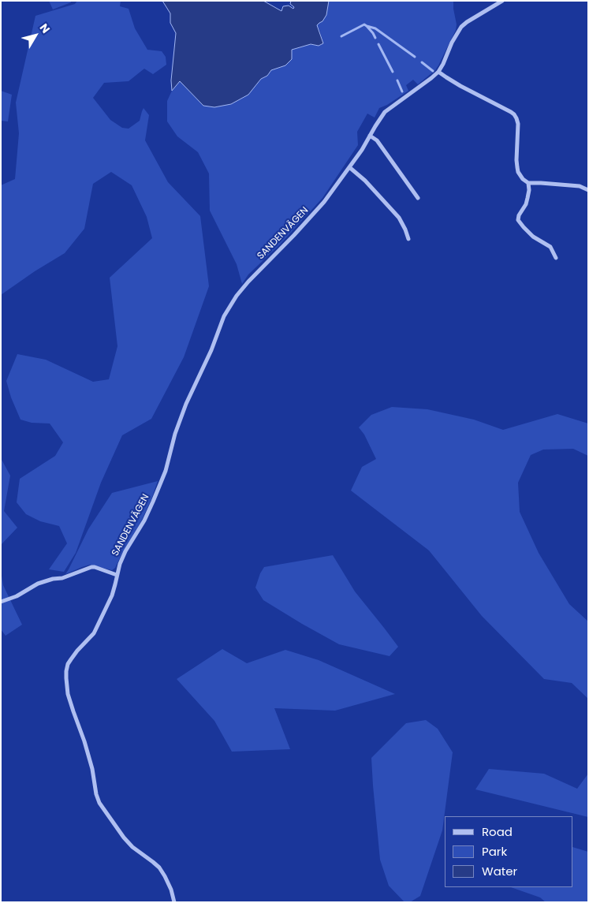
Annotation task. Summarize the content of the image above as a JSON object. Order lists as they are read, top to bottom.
{
  "streets": {
    "street": ["SANDENVÄGEN"]
  },
  "legend": ["Road", "Park", "Water"],
  "north": "top right"
}
